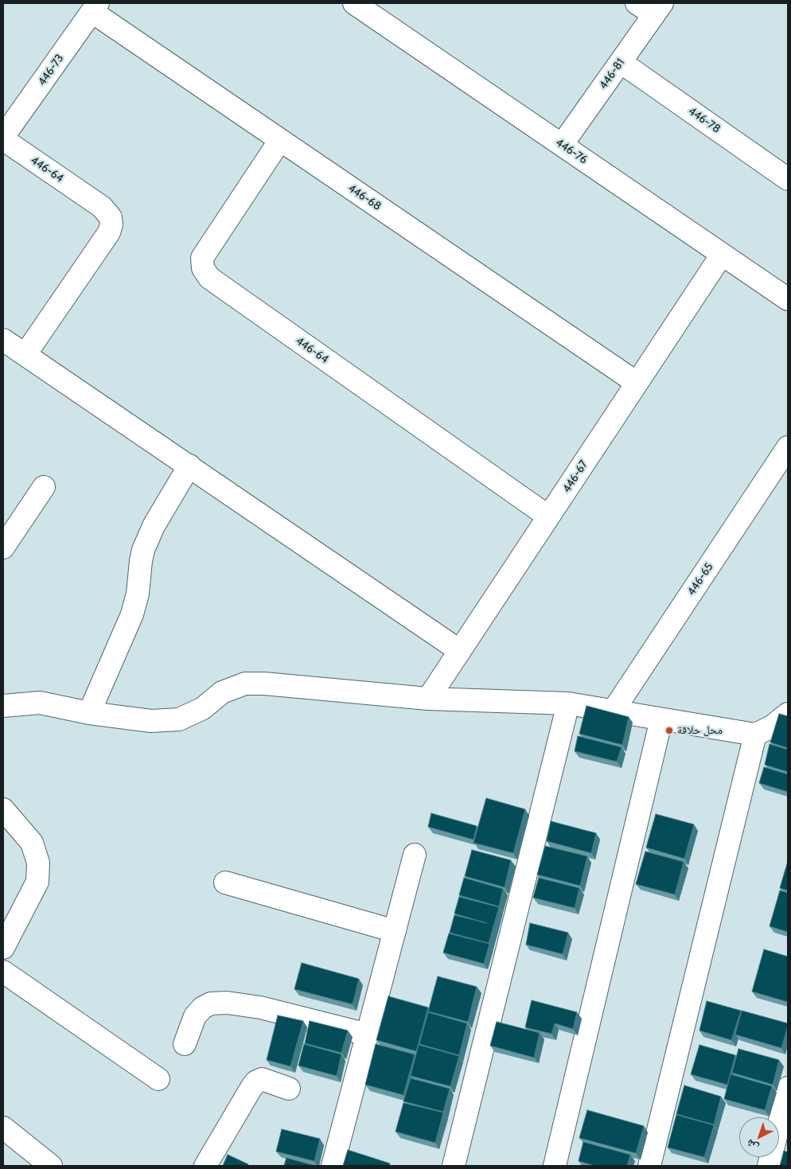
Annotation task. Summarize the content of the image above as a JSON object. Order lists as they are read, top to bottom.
{
  "streets": {
    "street": [
      "446-73",
      "446-81",
      "446-78",
      "446-76",
      "446-64",
      "446-68",
      "446-67",
      "446-65"
    ]
  },
  "crossings": [
    ["446-73", "446-64"],
    ["446-73", "446-68"],
    ["446-81", "446-78"],
    ["446-81", "446-76"],
    ["446-76", "446-67"],
    ["446-64", "446-68"],
    ["446-64", "446-67"],
    ["446-68", "446-67"]
  ],
  "places": ["محل حلاقة"],
  "north": "bottom left"
}
